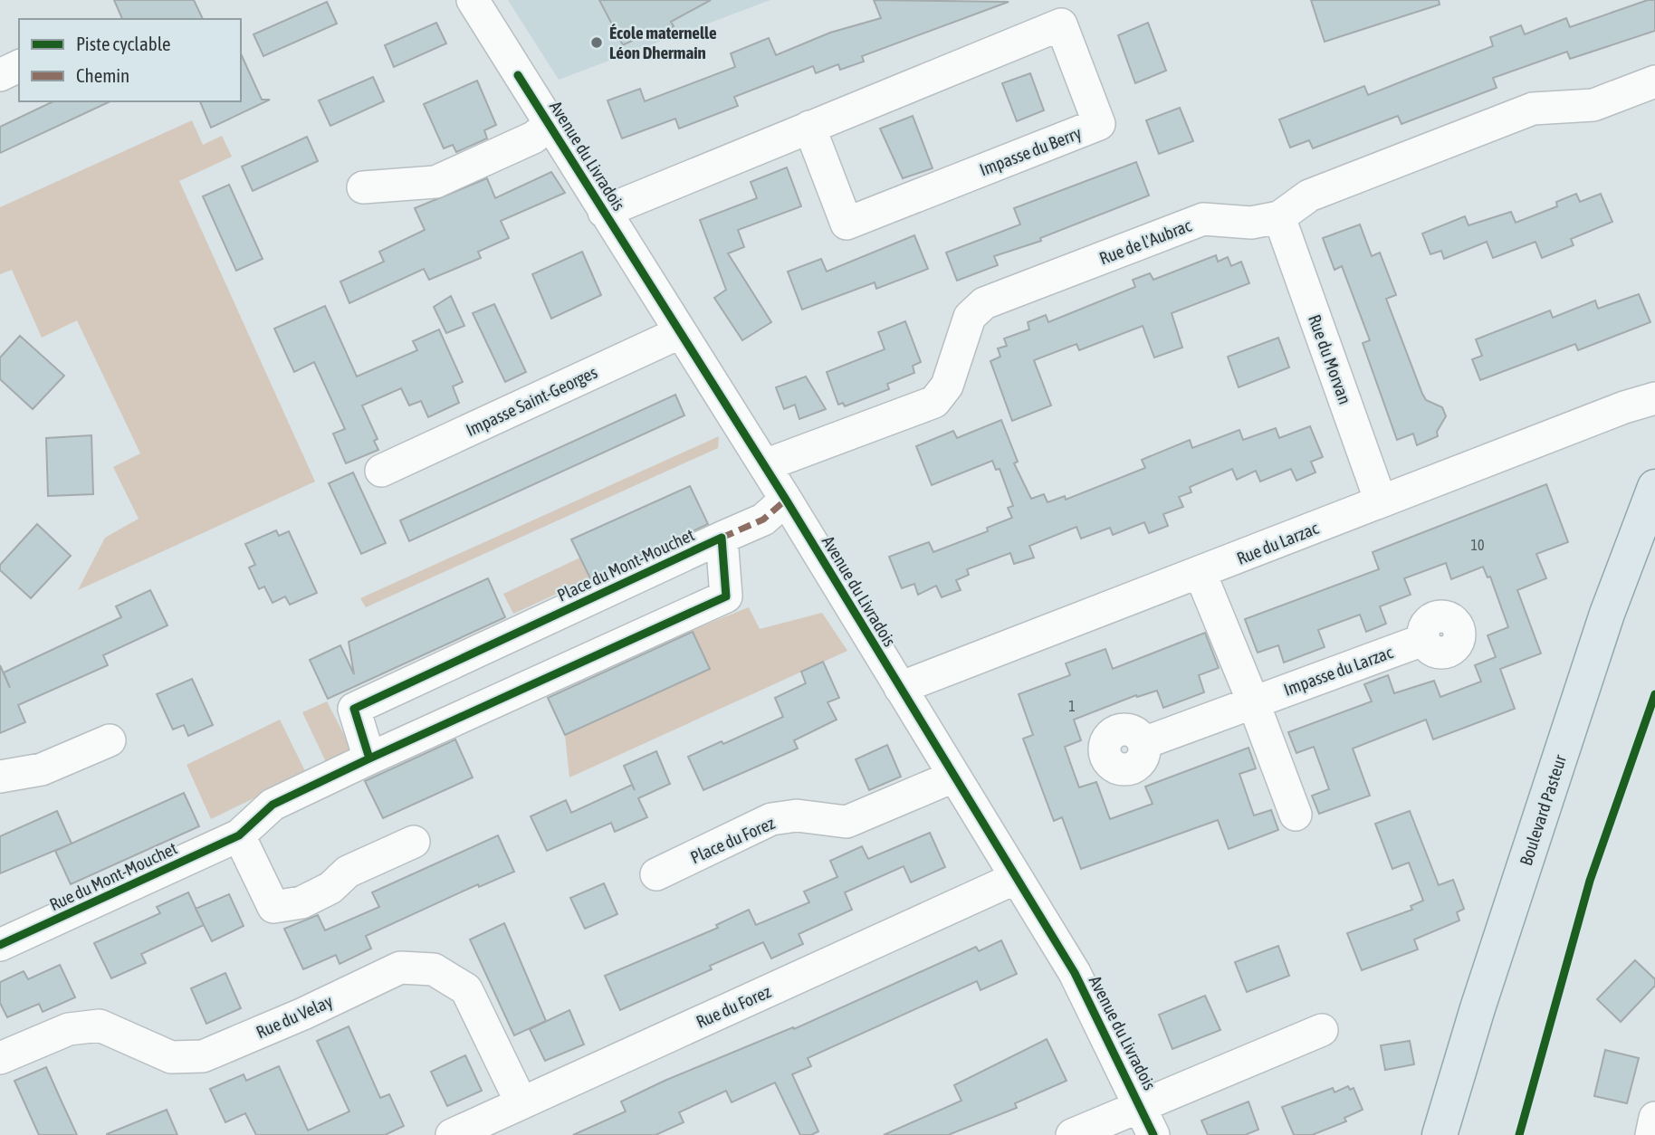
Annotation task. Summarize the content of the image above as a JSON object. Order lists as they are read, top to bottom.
{
  "streets": {
    "main road": ["Boulevard Pasteur"],
    "street": [
      "Impasse du Berry",
      "Avenue du Livradois",
      "Rue de l'Aubrac",
      "Rue du Morvan",
      "Impasse Saint-Georges",
      "Rue du Larzac",
      "Place du Mont-Mouchet",
      "Impasse du Larzac",
      "Place du Forez",
      "Rue du Mont-Mouchet",
      "Rue du Forez",
      "Rue du Velay"
    ]
  },
  "crossings": [
    ["Impasse du Berry", "Avenue du Livradois"],
    ["Avenue du Livradois", "Rue de l'Aubrac"],
    ["Avenue du Livradois", "Impasse Saint-Georges"],
    ["Avenue du Livradois", "Rue du Larzac"],
    ["Avenue du Livradois", "Place du Mont-Mouchet"],
    ["Avenue du Livradois", "Place du Forez"],
    ["Avenue du Livradois", "Rue du Forez"],
    ["Rue de l'Aubrac", "Rue du Morvan"],
    ["Rue du Morvan", "Rue du Larzac"],
    ["Place du Mont-Mouchet", "Rue du Mont-Mouchet"],
    ["Rue du Forez", "Rue du Velay"]
  ],
  "places": ["École maternelle Léon Dhermain"],
  "house_numbers": ["10", "1"],
  "legend": ["Piste cyclable", "Chemin"]
}
